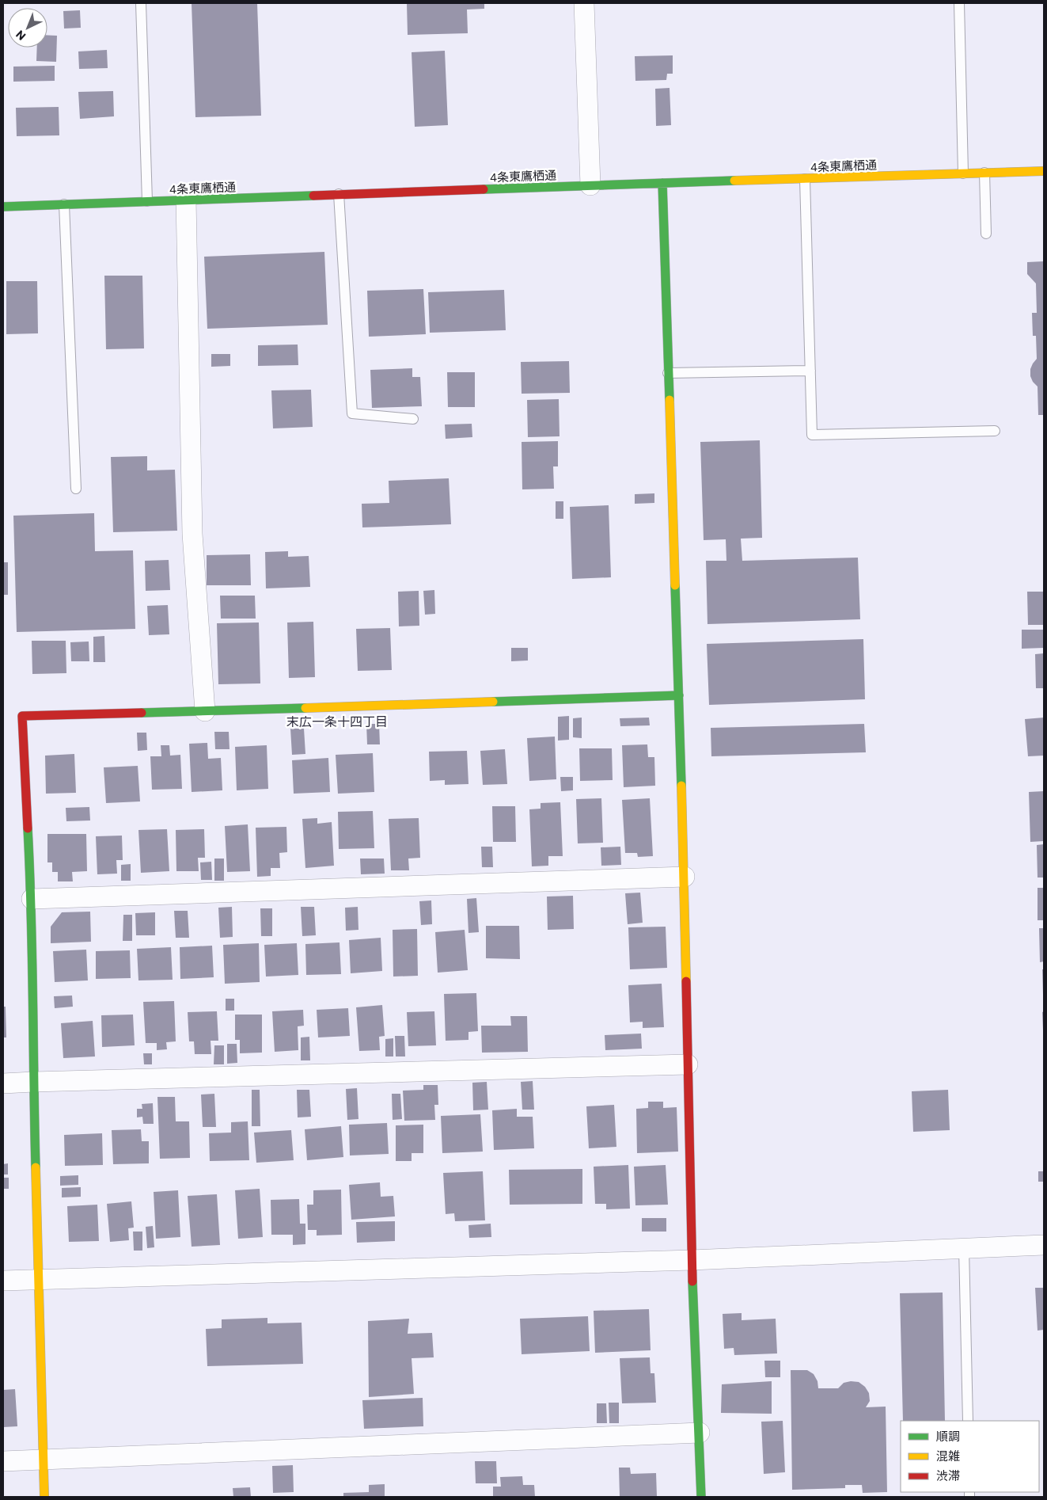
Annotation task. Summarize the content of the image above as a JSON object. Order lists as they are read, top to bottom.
{
  "streets": {
    "main road": ["4条東鷹栖通"]
  },
  "districts": ["末広一条十四丁目"],
  "legend": ["順調", "混雑", "渋滞"],
  "north": "bottom left"
}
